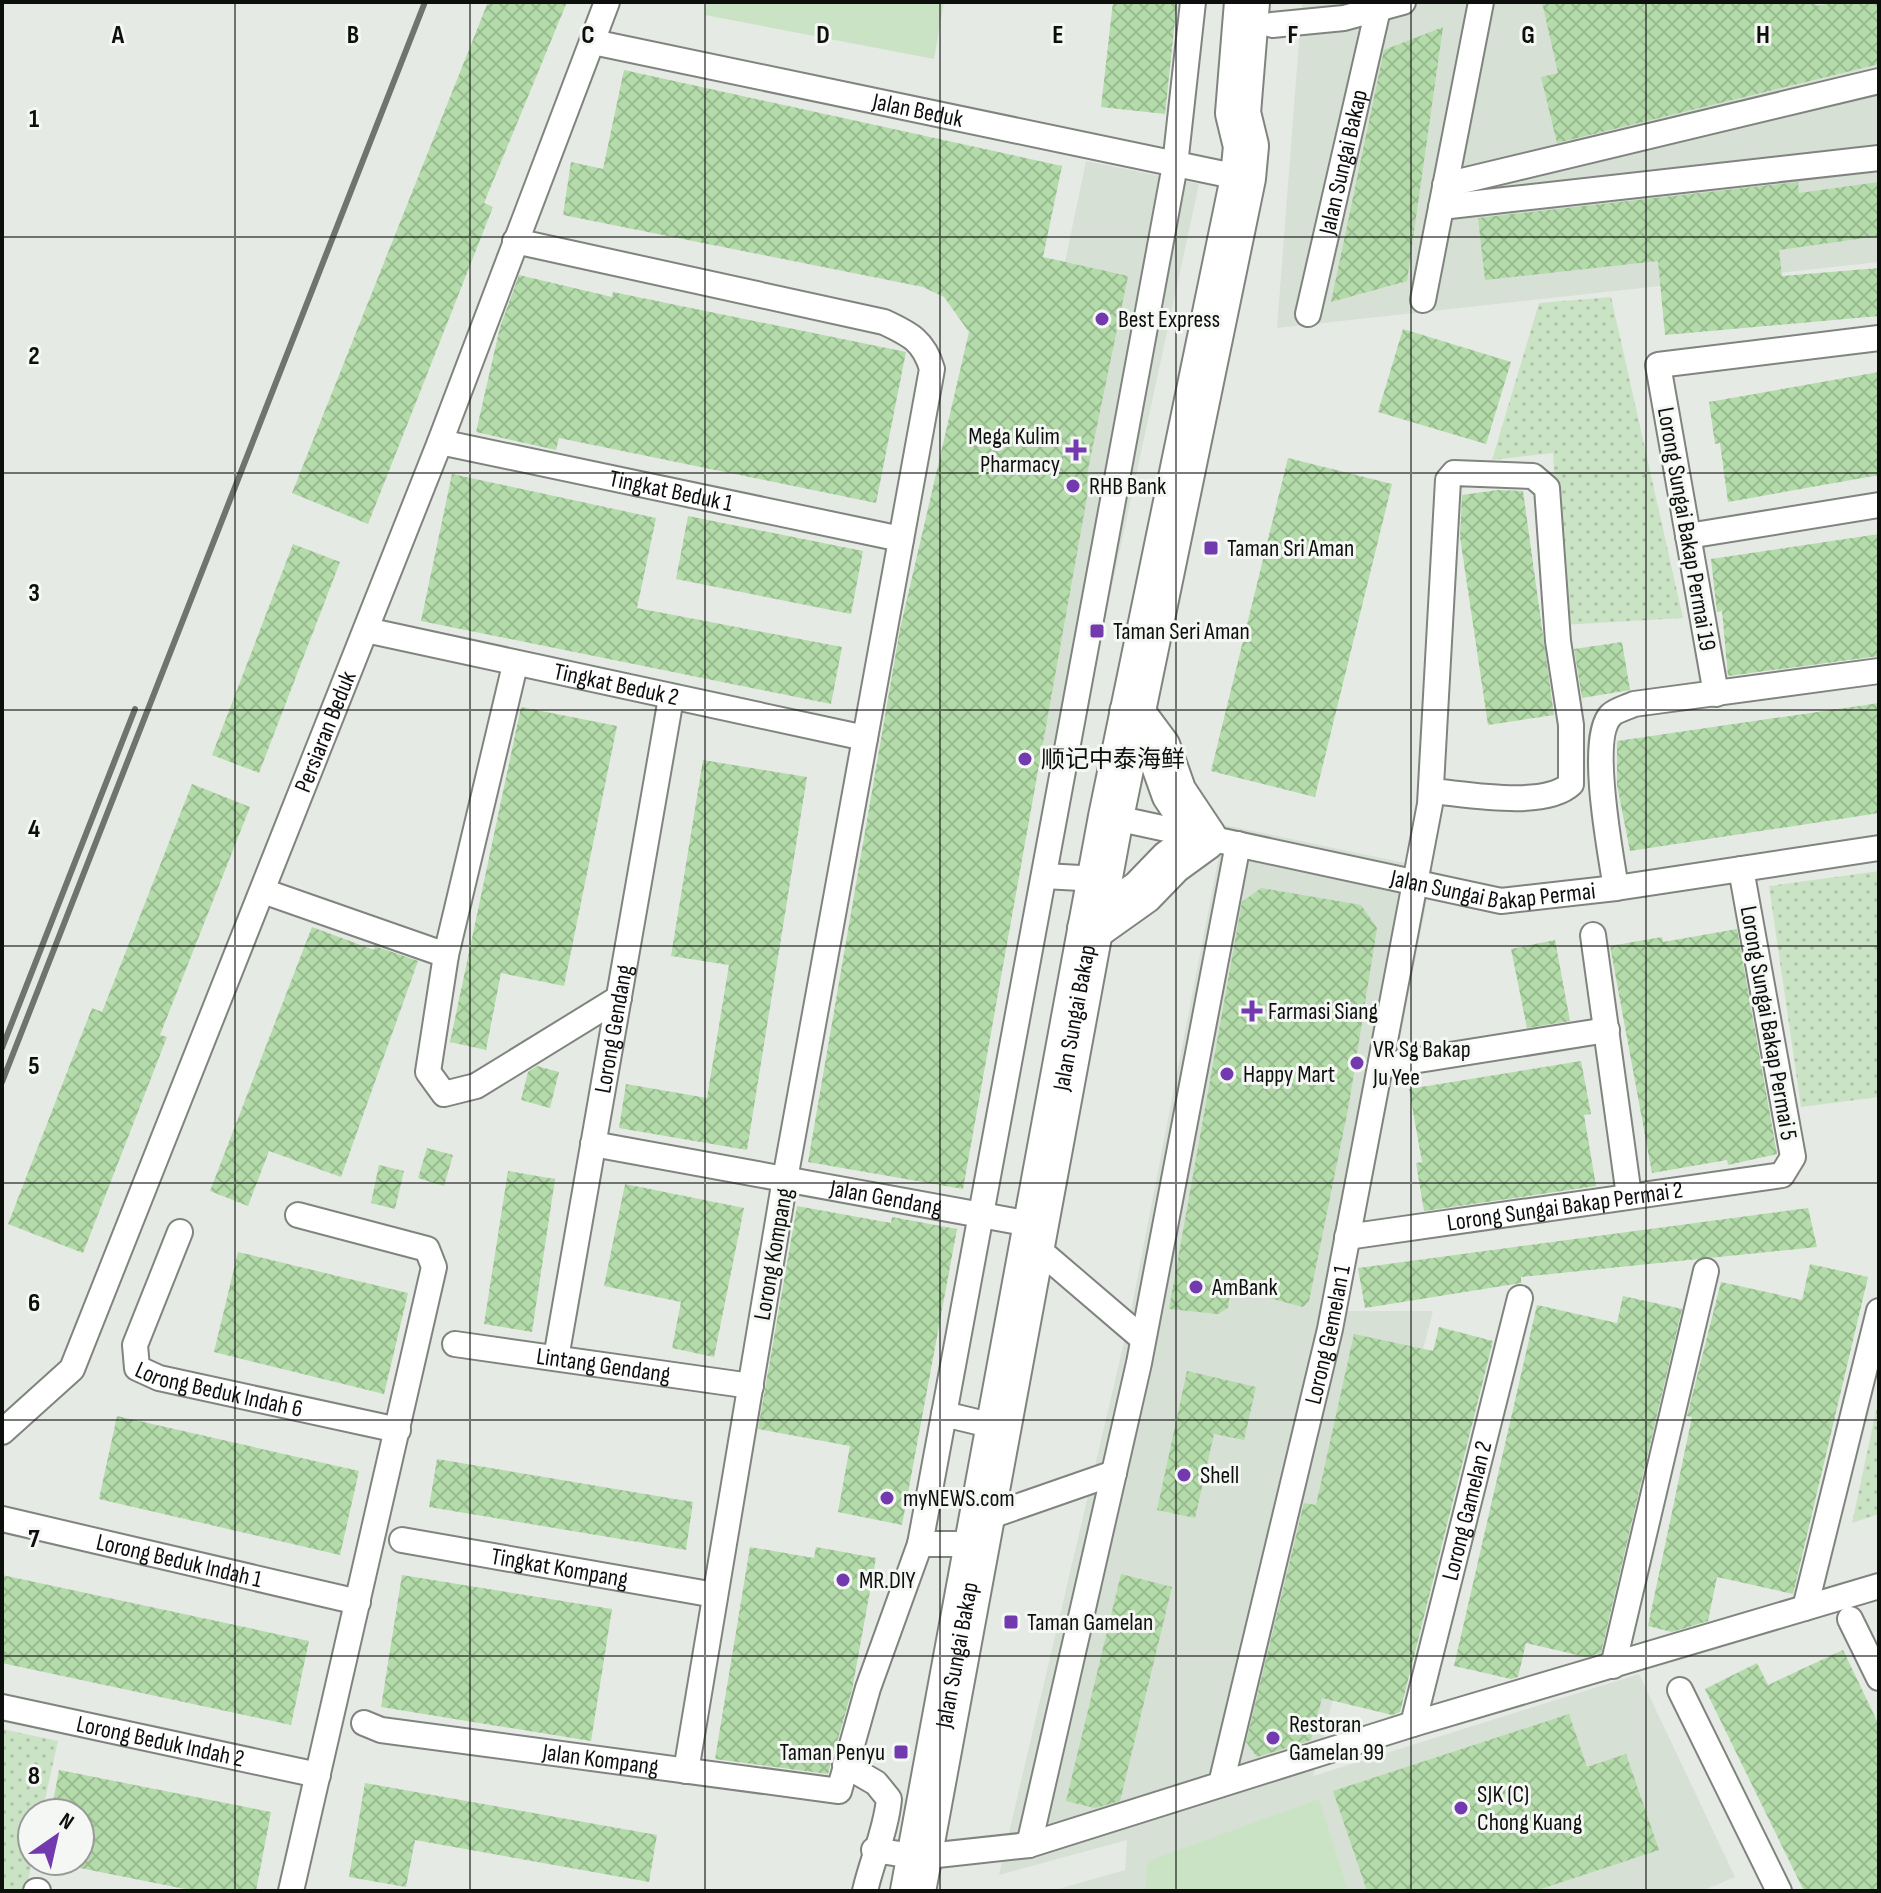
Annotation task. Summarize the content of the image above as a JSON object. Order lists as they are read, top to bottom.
{
  "streets": {
    "highway": ["Jalan Sungai Bakap"],
    "street": [
      "Jalan Beduk",
      "Tingkat Beduk 1",
      "Lorong Sungai Bakap Permai 19",
      "Tingkat Beduk 2",
      "Persiaran Beduk",
      "Jalan Sungai Bakap Permai",
      "Lorong Sungai Bakap Permai 5",
      "Lorong Gendang",
      "Jalan Gendang",
      "Lorong Sungai Bakap Permai 2",
      "Lorong Kompang",
      "Lorong Gemelan 1",
      "Lintang Gendang",
      "Lorong Beduk Indah 6",
      "Lorong Gamelan 2",
      "Lorong Beduk Indah 1",
      "Tingkat Kompang",
      "Lorong Beduk Indah 2",
      "Jalan Kompang"
    ]
  },
  "crossings": [
    ["Jalan Beduk", "Jalan Sungai Bakap"],
    ["Jalan Beduk", "Persiaran Beduk"],
    ["Jalan Sungai Bakap", "Jalan Sungai Bakap Permai"],
    ["Jalan Sungai Bakap", "Jalan Gendang"],
    ["Tingkat Beduk 1", "Persiaran Beduk"],
    ["Tingkat Beduk 1", "Lorong Kompang"],
    ["Tingkat Beduk 2", "Persiaran Beduk"],
    ["Tingkat Beduk 2", "Lorong Gendang"],
    ["Tingkat Beduk 2", "Lorong Kompang"],
    ["Persiaran Beduk", "Lorong Kompang"],
    ["Jalan Sungai Bakap Permai", "Lorong Sungai Bakap Permai 5"],
    ["Jalan Sungai Bakap Permai", "Lorong Gemelan 1"],
    ["Lorong Sungai Bakap Permai 5", "Lorong Sungai Bakap Permai 2"],
    ["Lorong Gendang", "Jalan Gendang"],
    ["Lorong Gendang", "Lintang Gendang"],
    ["Jalan Gendang", "Lorong Kompang"],
    ["Lorong Sungai Bakap Permai 2", "Lorong Gemelan 1"],
    ["Lorong Kompang", "Lintang Gendang"],
    ["Lorong Kompang", "Tingkat Kompang"],
    ["Lorong Kompang", "Jalan Kompang"]
  ],
  "places": {
    "other": [
      "Best Express",
      "RHB Bank",
      "顺记中泰海鲜",
      "VR Sg Bakap Ju Yee",
      "Happy Mart",
      "AmBank",
      "Shell",
      "myNEWS.com",
      "MR.DIY",
      "Restoran Gamelan 99",
      "SJK (C) Chong Kuang"
    ],
    "health": ["Mega Kulim Pharmacy", "Farmasi Siang"],
    "transit": [
      "Taman Sri Aman",
      "Taman Seri Aman",
      "Taman Gamelan",
      "Taman Penyu"
    ]
  },
  "north": "top right",
  "grid": {
    "columns": [
      "A",
      "B",
      "C",
      "D",
      "E",
      "F",
      "G",
      "H"
    ],
    "rows": [
      "1",
      "2",
      "3",
      "4",
      "5",
      "6",
      "7",
      "8"
    ]
  }
}
